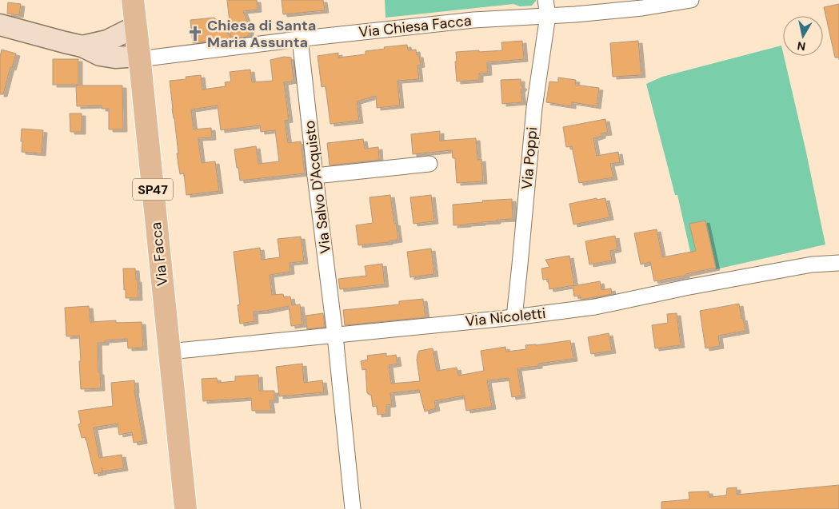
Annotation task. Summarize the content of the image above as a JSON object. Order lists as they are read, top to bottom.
{
  "streets": {
    "main road": ["SP47", "Via Facca"],
    "street": [
      "Via Chiesa Facca",
      "Via Poppi",
      "Via Salvo D'Acquisto",
      "Via Nicoletti"
    ]
  },
  "crossings": [
    ["Via Chiesa Facca", "Via Poppi"],
    ["Via Chiesa Facca", "Via Salvo D'Acquisto"],
    ["Via Chiesa Facca", "Via Facca"],
    ["Via Poppi", "Via Nicoletti"],
    ["Via Salvo D'Acquisto", "Via Nicoletti"],
    ["Via Facca", "Via Nicoletti"]
  ],
  "places": {
    "church": ["Chiesa di Santa Maria Assunta"]
  },
  "north": "bottom"
}
